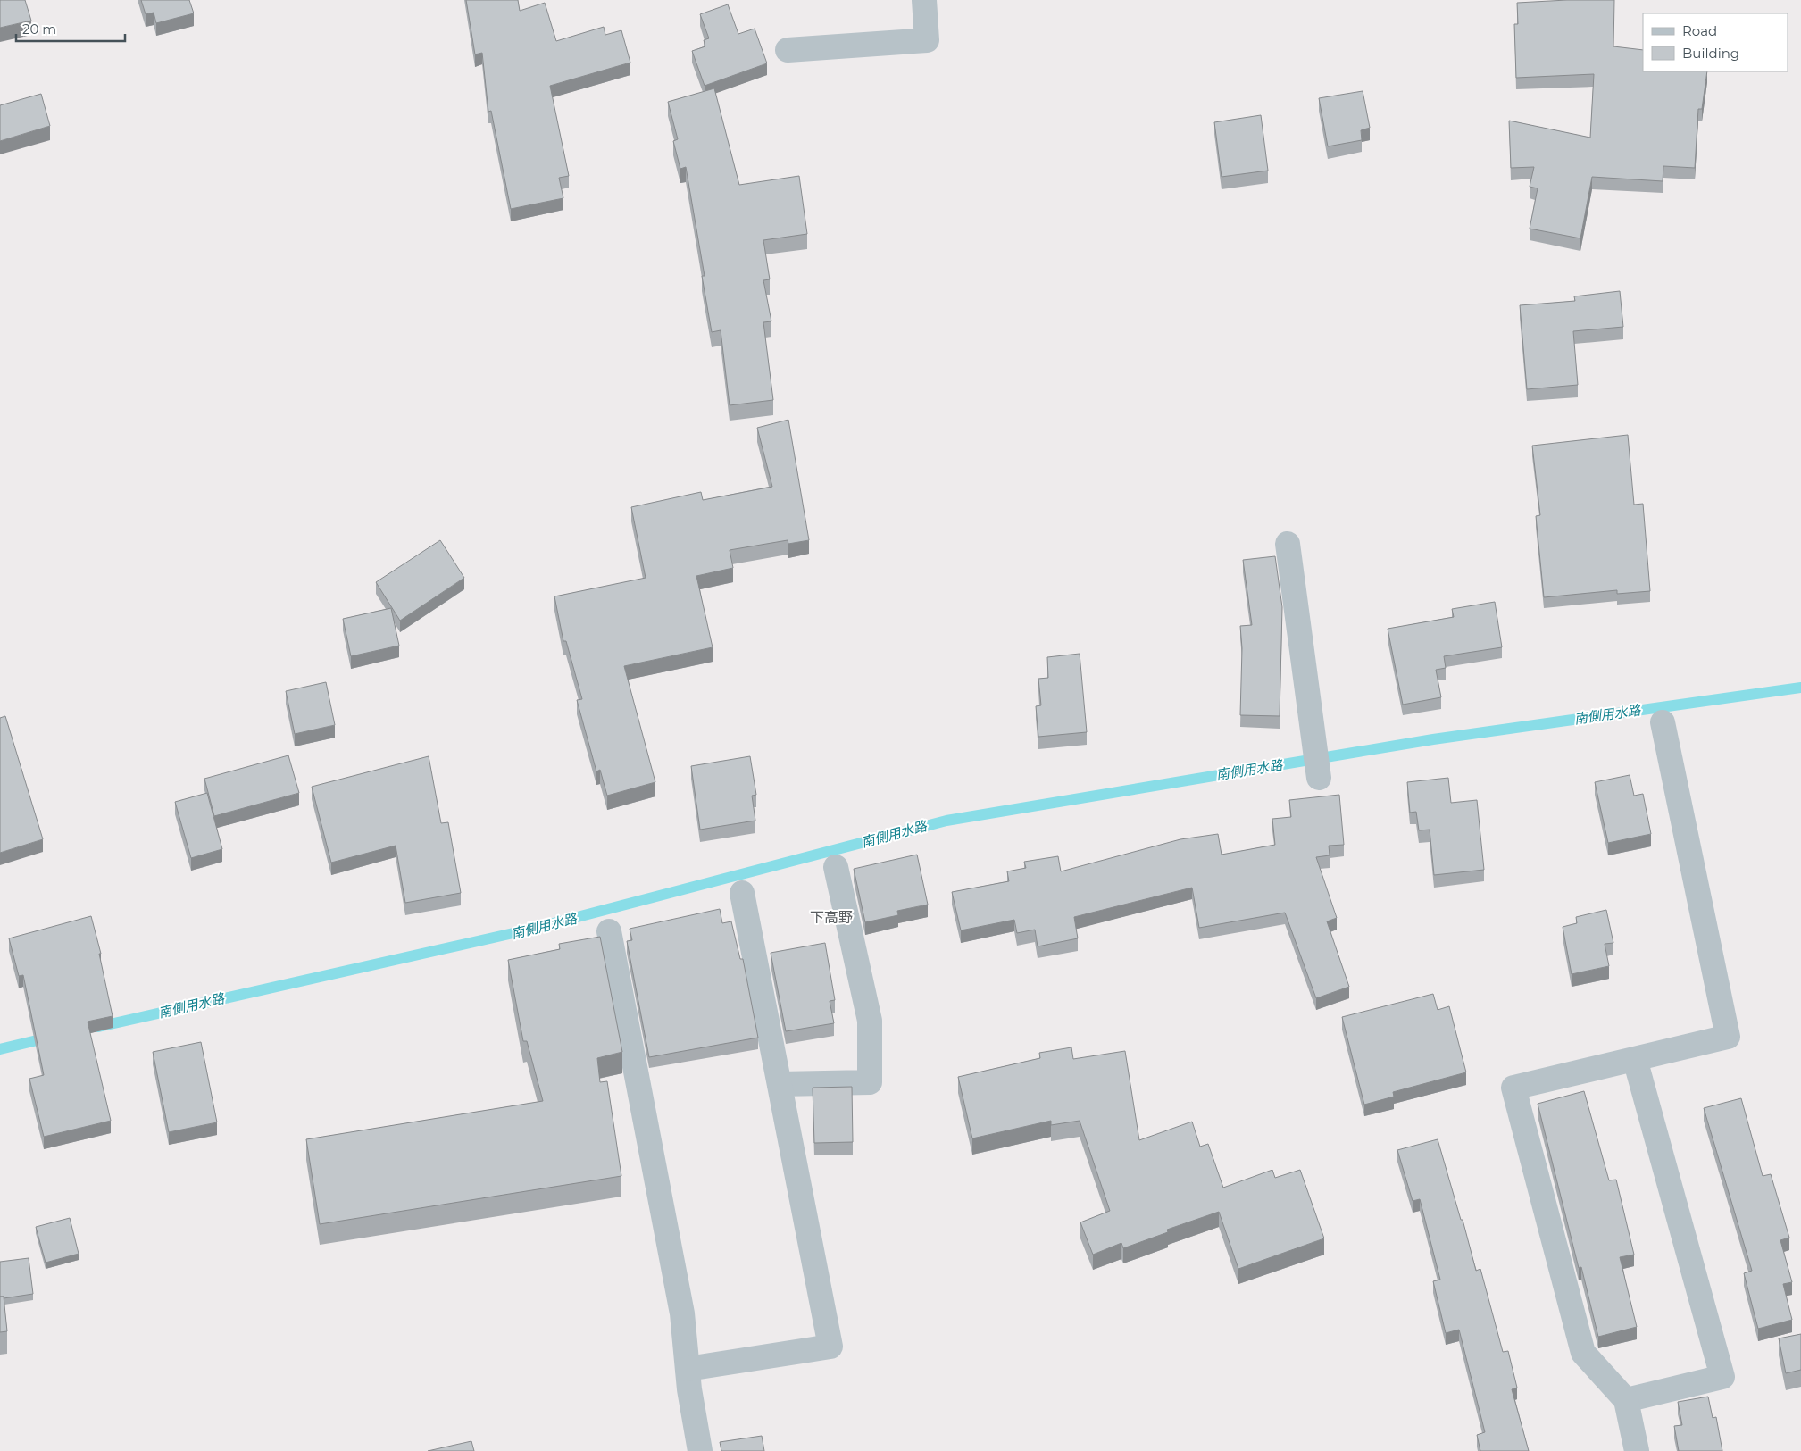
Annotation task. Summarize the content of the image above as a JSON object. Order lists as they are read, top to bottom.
{
  "districts": ["下高野"],
  "water": ["南側用水路"],
  "legend": ["Road", "Building"],
  "scale_bar": "20 m"
}
